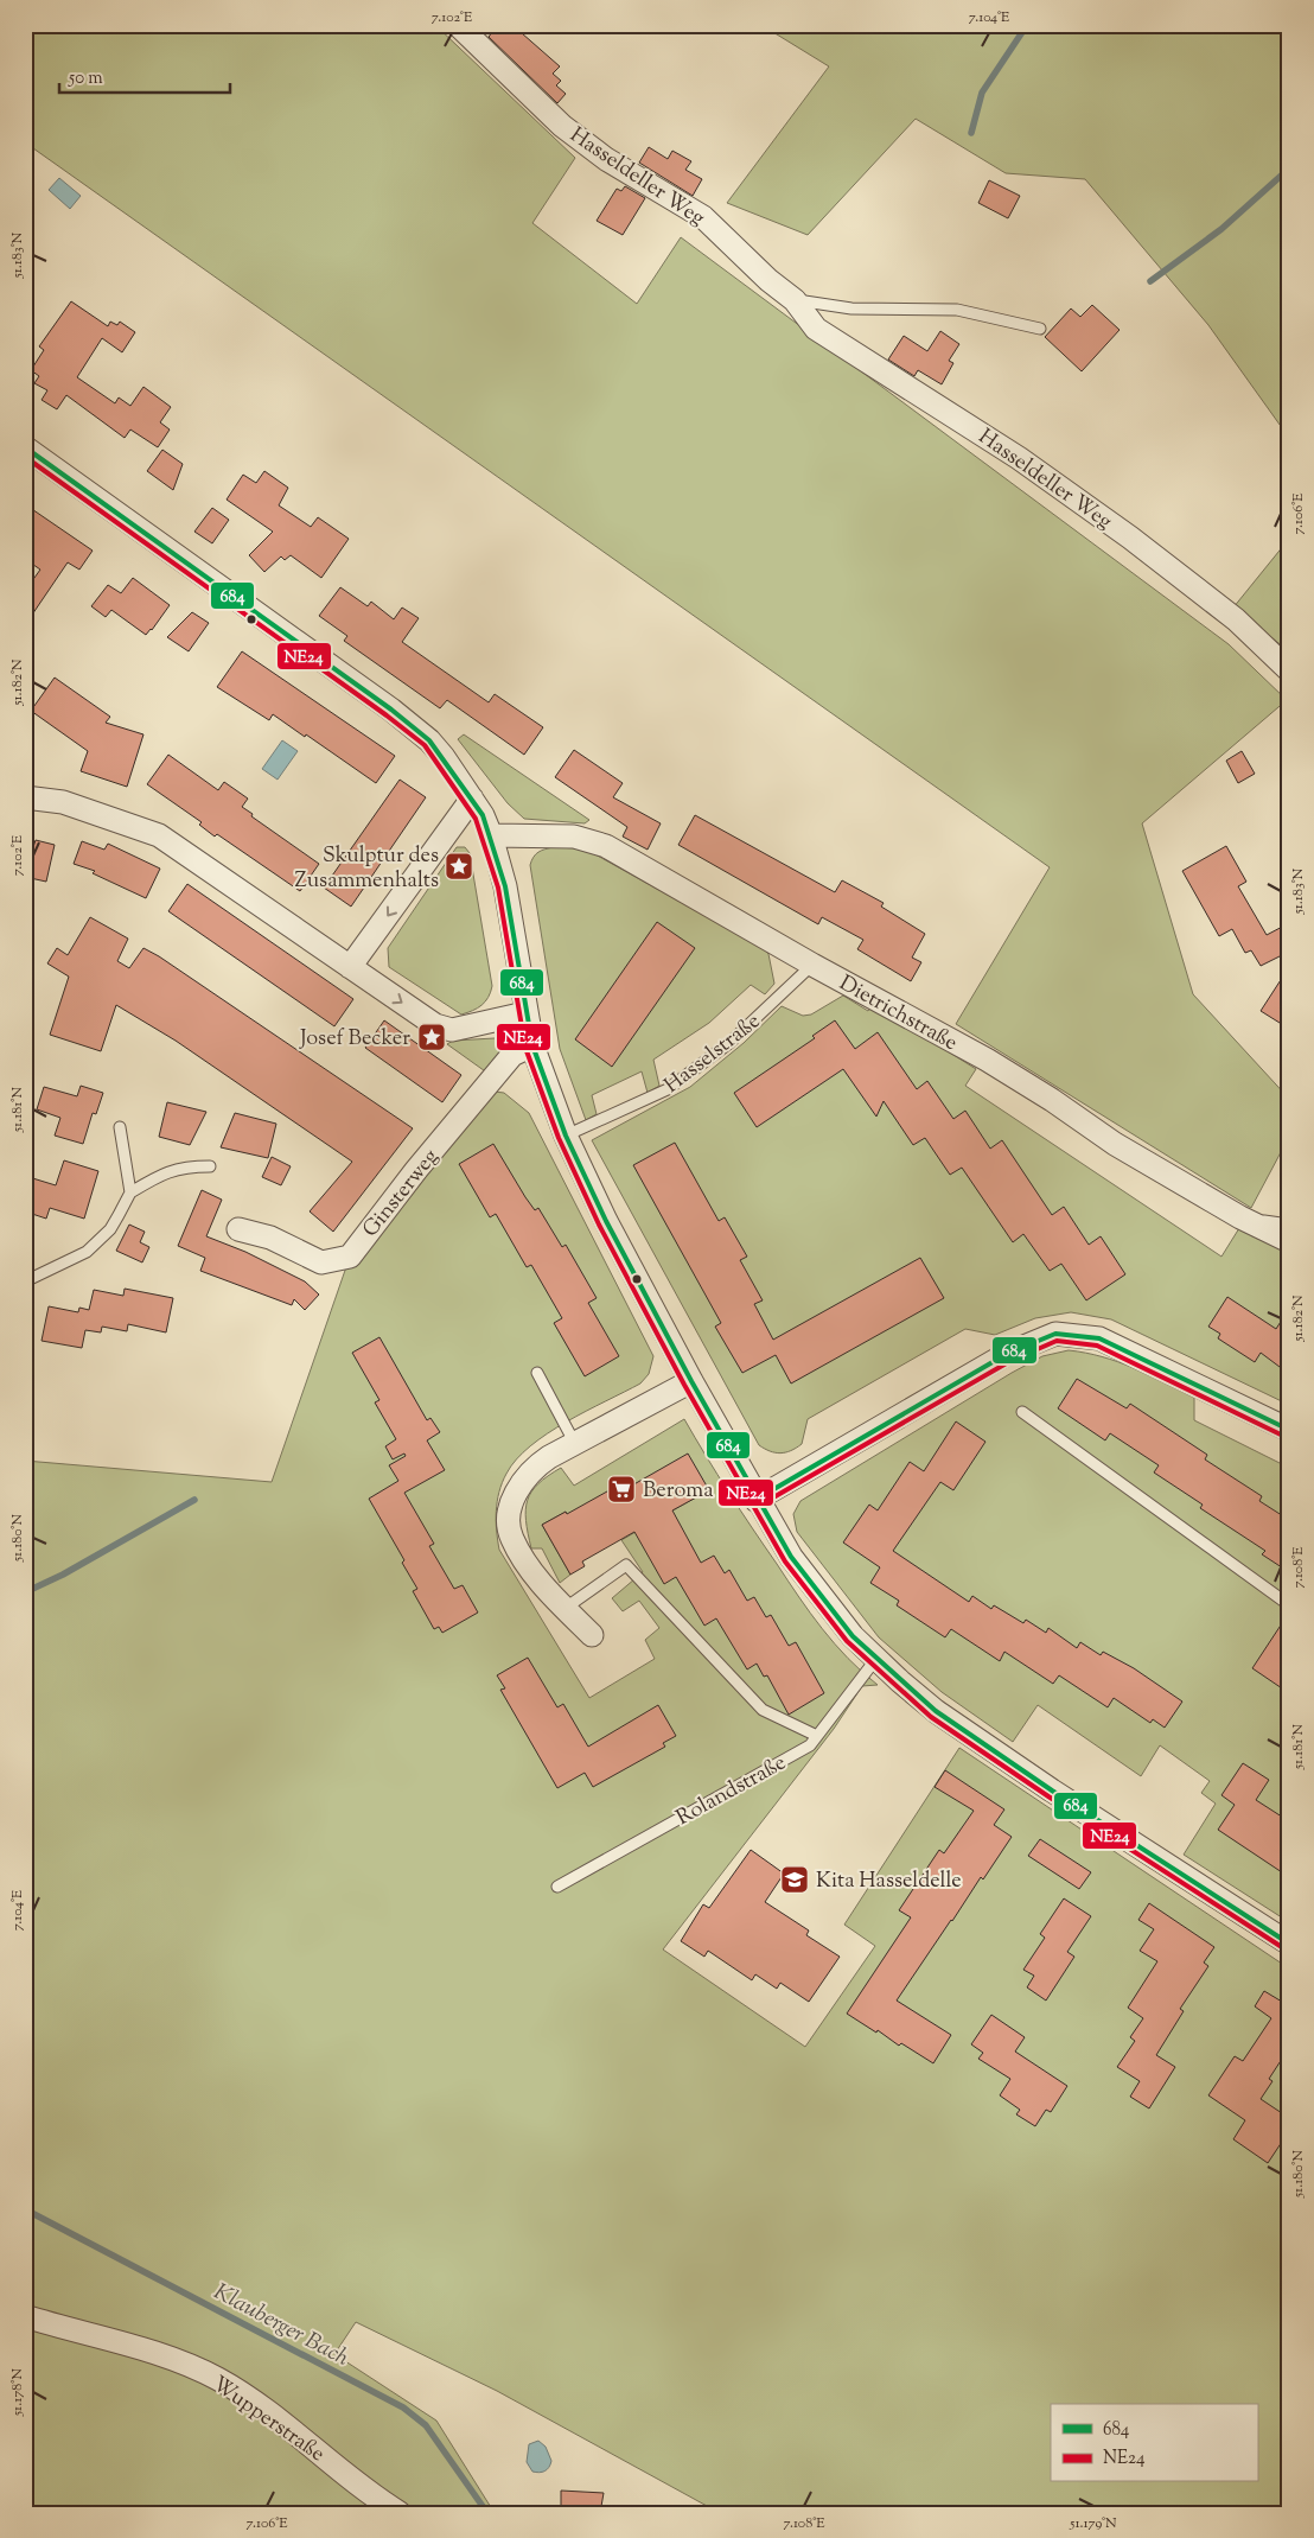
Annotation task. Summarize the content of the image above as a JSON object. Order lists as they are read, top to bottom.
{
  "streets": {
    "street": [
      "Hasseldeller Weg",
      "Dietrichstraße",
      "Ginsterweg",
      "Wupperstraße"
    ],
    "lane": ["Hasselstraße", "Rolandstraße"]
  },
  "crossings": [
    ["Dietrichstraße", "Hasselstraße"]
  ],
  "water": ["Klauberger Bach"],
  "places": {
    "place": ["Skulptur des Zusammenhalts", "Josef Becker"],
    "supermarket": ["Beroma"],
    "school or university": ["Kita Hasseldelle"]
  },
  "lines": ["transit line 684", "transit line NE24"],
  "legend": ["684", "NE24"],
  "scale_bar": "50 m",
  "coordinates": [
    "7.102°E",
    "7.104°E",
    "51.183°N",
    "7.106°E",
    "51.182°N",
    "51.181°N",
    "51.180°N",
    "7.108°E",
    "51.178°N",
    "51.179°N"
  ]
}
